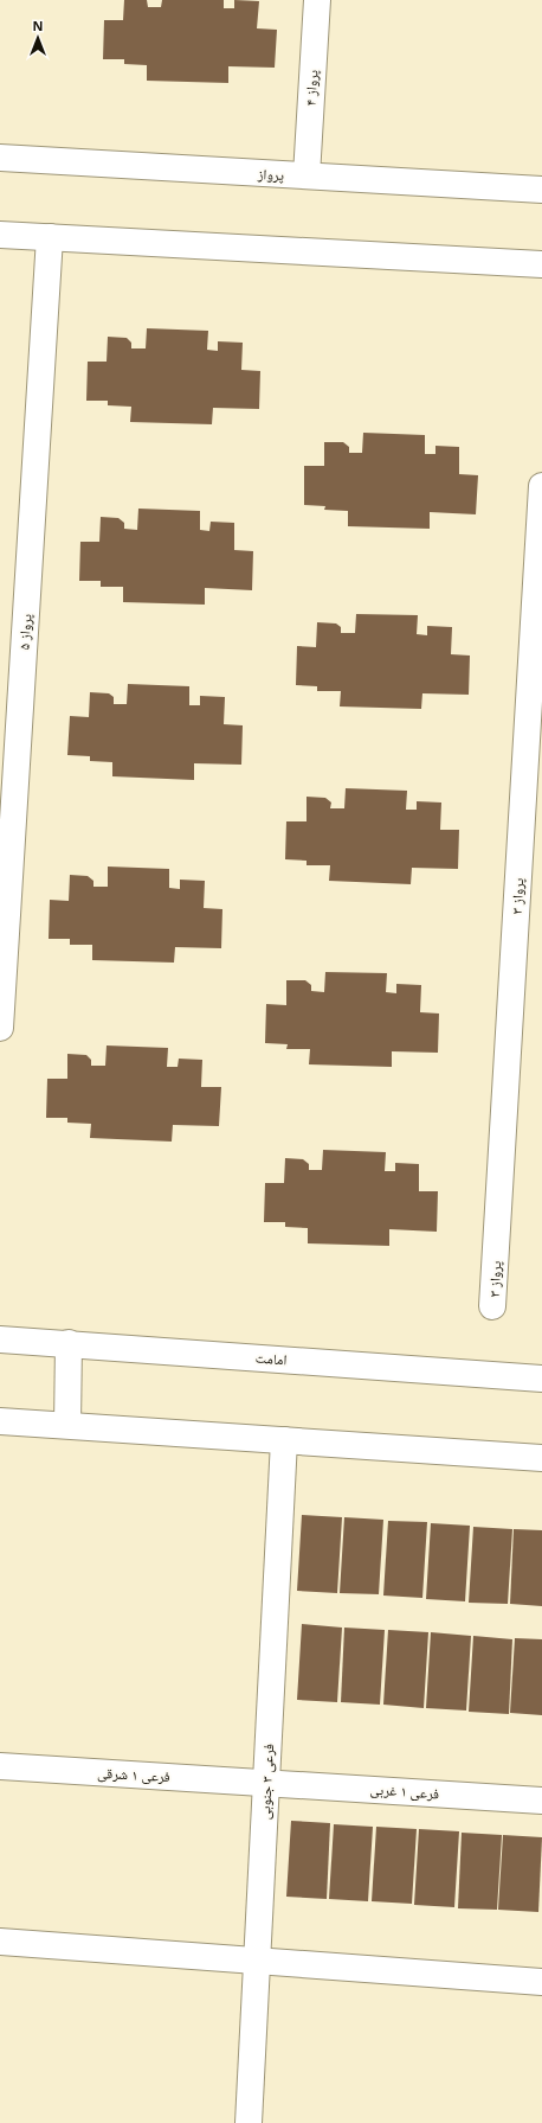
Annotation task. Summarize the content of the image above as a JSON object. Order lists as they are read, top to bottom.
{
  "streets": {
    "street": [
      "پرواز ۴",
      "پرواز",
      "پرواز ۵",
      "پرواز ۳",
      "امامت",
      "فرعی ۱ شرقی",
      "فرعی ۳ جنوبی",
      "فرعی ۱ غربی"
    ]
  },
  "crossings": [
    ["پرواز ۴", "پرواز"],
    ["فرعی ۱ شرقی", "فرعی ۳ جنوبی"],
    ["فرعی ۱ شرقی", "فرعی ۱ غربی"],
    ["فرعی ۳ جنوبی", "فرعی ۱ غربی"]
  ],
  "north": "top"
}
